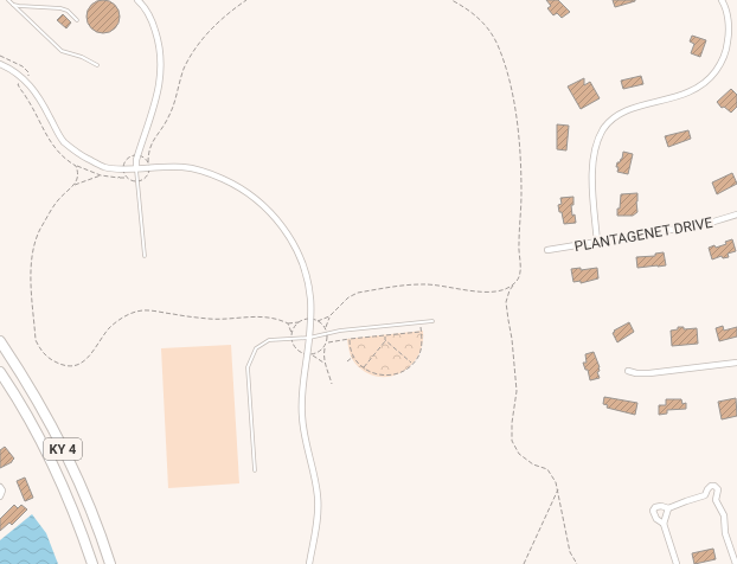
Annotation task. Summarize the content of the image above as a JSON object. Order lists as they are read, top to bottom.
{
  "streets": {
    "highway": ["KY 4"],
    "street": ["PLANTAGENET DRIVE"]
  }
}
